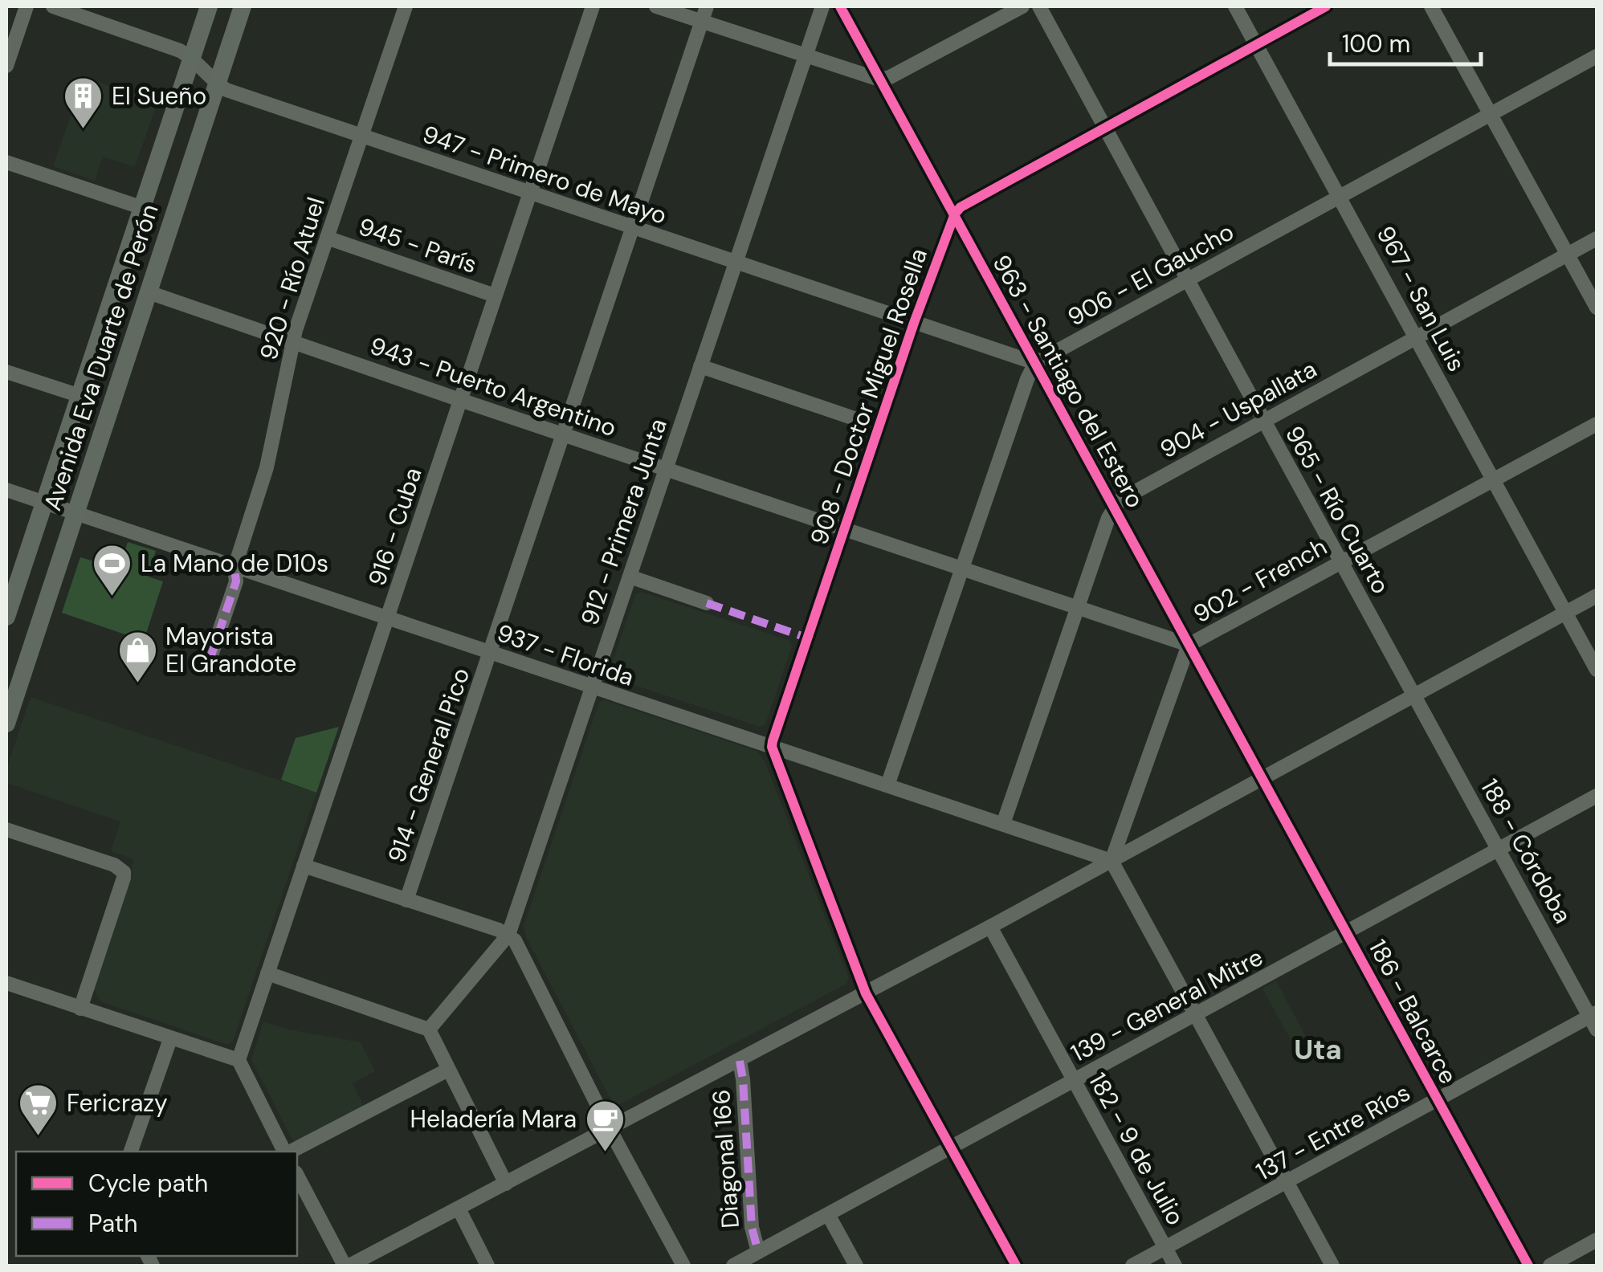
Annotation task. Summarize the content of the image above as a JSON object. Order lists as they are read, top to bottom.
{
  "streets": {
    "main road": ["Avenida Eva Duarte de Perón"],
    "street": [
      "947 - Primero de Mayo",
      "945 - París",
      "906 - El Gaucho",
      "920 - Río Atuel",
      "967 - San Luis",
      "963 - Santiago del Estero",
      "943 - Puerto Argentino",
      "908 - Doctor Miguel Rosella",
      "904 - Uspallata",
      "965 - Río Cuarto",
      "912 - Primera Junta",
      "916 - Cuba",
      "902 - French",
      "937 - Florida",
      "914 - General Pico",
      "188 - Córdoba",
      "139 - General Mitre",
      "186 - Balcarce",
      "137 - Entre Ríos",
      "182 - 9 de Julio",
      "Diagonal 166"
    ]
  },
  "crossings": [
    ["947 - Primero de Mayo", "906 - El Gaucho"],
    ["947 - Primero de Mayo", "920 - Río Atuel"],
    ["947 - Primero de Mayo", "Avenida Eva Duarte de Perón"],
    ["947 - Primero de Mayo", "963 - Santiago del Estero"],
    ["947 - Primero de Mayo", "908 - Doctor Miguel Rosella"],
    ["947 - Primero de Mayo", "912 - Primera Junta"],
    ["947 - Primero de Mayo", "916 - Cuba"],
    ["947 - Primero de Mayo", "914 - General Pico"],
    ["945 - París", "920 - Río Atuel"],
    ["945 - París", "916 - Cuba"],
    ["906 - El Gaucho", "967 - San Luis"],
    ["906 - El Gaucho", "963 - Santiago del Estero"],
    ["906 - El Gaucho", "965 - Río Cuarto"],
    ["920 - Río Atuel", "943 - Puerto Argentino"],
    ["920 - Río Atuel", "937 - Florida"],
    ["967 - San Luis", "904 - Uspallata"],
    ["967 - San Luis", "902 - French"],
    ["Avenida Eva Duarte de Perón", "943 - Puerto Argentino"],
    ["Avenida Eva Duarte de Perón", "937 - Florida"],
    ["963 - Santiago del Estero", "943 - Puerto Argentino"],
    ["963 - Santiago del Estero", "908 - Doctor Miguel Rosella"],
    ["963 - Santiago del Estero", "904 - Uspallata"],
    ["963 - Santiago del Estero", "902 - French"],
    ["963 - Santiago del Estero", "186 - Balcarce"],
    ["943 - Puerto Argentino", "908 - Doctor Miguel Rosella"],
    ["943 - Puerto Argentino", "912 - Primera Junta"],
    ["943 - Puerto Argentino", "916 - Cuba"],
    ["943 - Puerto Argentino", "902 - French"],
    ["943 - Puerto Argentino", "914 - General Pico"],
    ["908 - Doctor Miguel Rosella", "937 - Florida"],
    ["904 - Uspallata", "965 - Río Cuarto"],
    ["965 - Río Cuarto", "902 - French"],
    ["965 - Río Cuarto", "188 - Córdoba"],
    ["912 - Primera Junta", "937 - Florida"],
    ["916 - Cuba", "937 - Florida"],
    ["902 - French", "937 - Florida"],
    ["937 - Florida", "914 - General Pico"],
    ["188 - Córdoba", "139 - General Mitre"],
    ["188 - Córdoba", "137 - Entre Ríos"],
    ["139 - General Mitre", "186 - Balcarce"],
    ["139 - General Mitre", "182 - 9 de Julio"],
    ["139 - General Mitre", "Diagonal 166"],
    ["186 - Balcarce", "137 - Entre Ríos"],
    ["137 - Entre Ríos", "182 - 9 de Julio"]
  ],
  "districts": ["Uta"],
  "places": {
    "building": ["El Sueño"],
    "sports": ["La Mano de D10s"],
    "shop": ["Mayorista El Grandote"],
    "supermarket": ["Fericrazy"],
    "cafe": ["Heladería Mara"]
  },
  "legend": ["Cycle path", "Path"],
  "scale_bar": "100 m"
}
